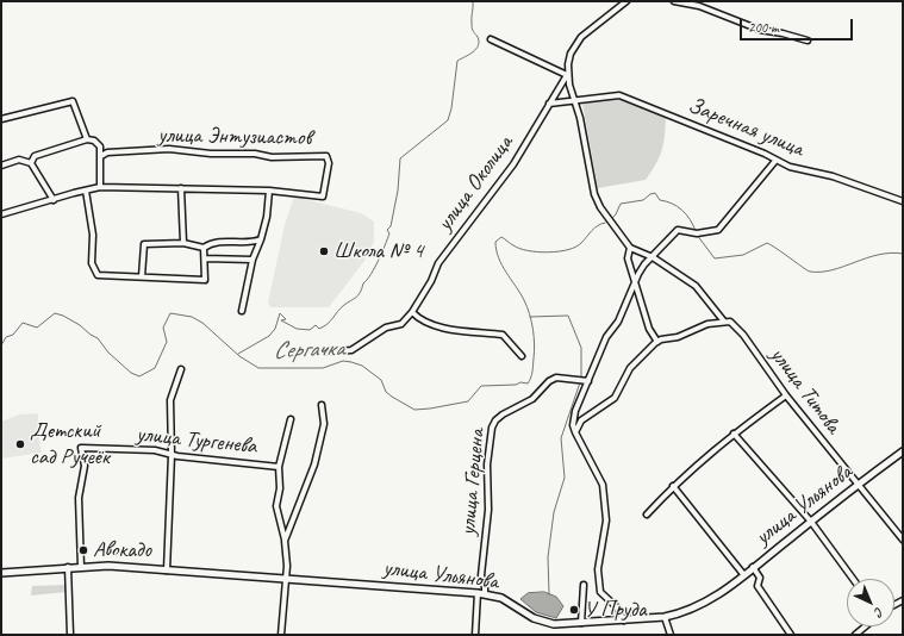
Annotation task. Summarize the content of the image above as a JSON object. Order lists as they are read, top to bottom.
{
  "streets": {
    "main road": ["улица Ульянова"],
    "street": [
      "Заречная улица",
      "улица Энтузиастов",
      "улица Околица",
      "улица Титова",
      "улица Тургенева",
      "улица Герцена"
    ]
  },
  "crossings": [
    ["Заречная улица", "улица Околица"],
    ["улица Титова", "улица Ульянова"],
    ["улица Тургенева", "улица Ульянова"],
    ["улица Герцена", "улица Ульянова"]
  ],
  "water": ["Сергачка"],
  "places": [
    "Школа № 4",
    "Детский сад Ручеёк",
    "Авокадо",
    "У Пруда"
  ],
  "scale_bar": "200 m",
  "north": "bottom right"
}
